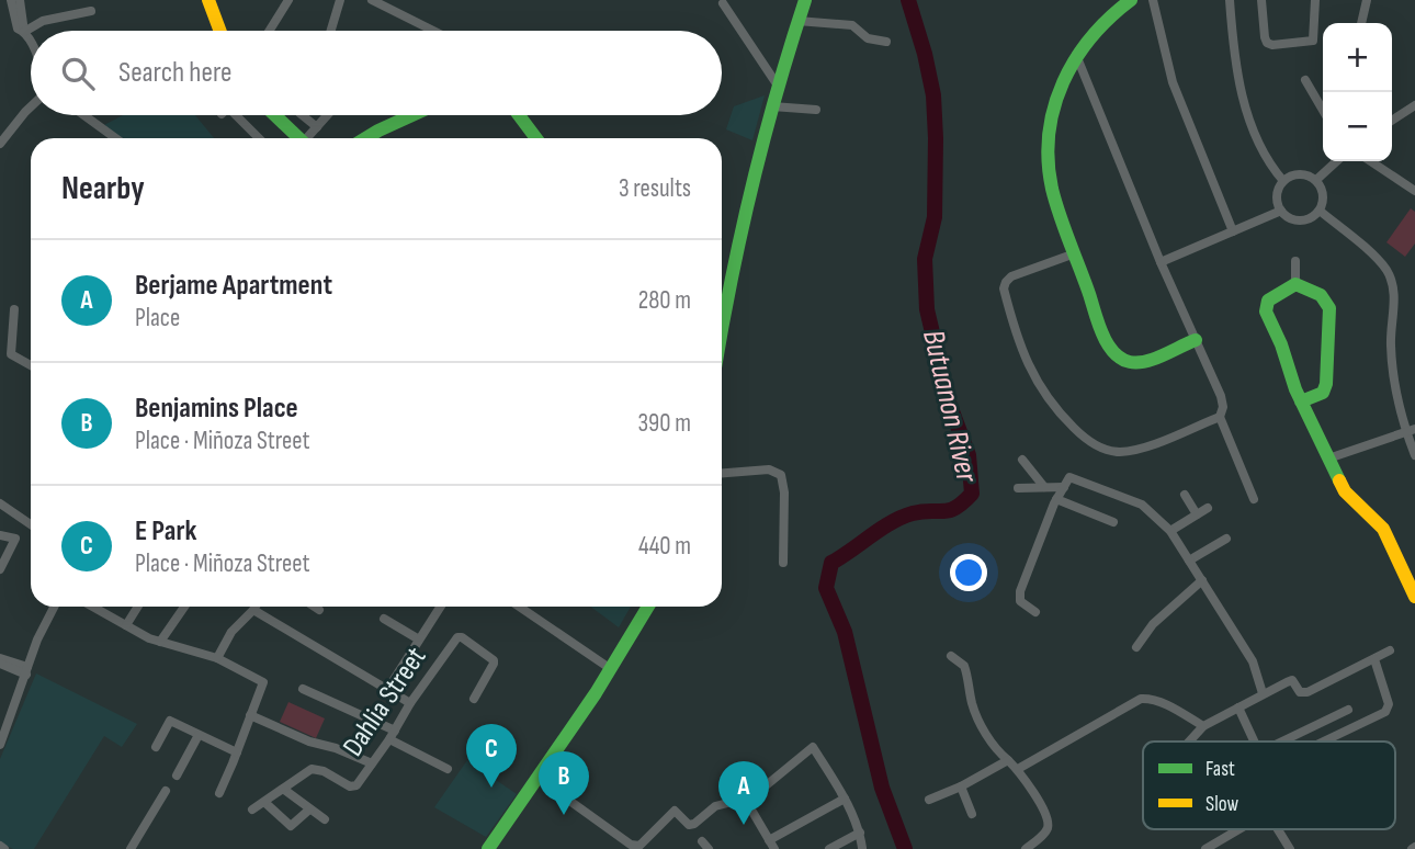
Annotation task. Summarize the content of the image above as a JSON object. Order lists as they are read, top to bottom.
{
  "streets": {
    "street": ["Dahlia Street"]
  },
  "water": ["Butuanon River"],
  "legend": ["Fast", "Slow"],
  "page": {
    "map_buttons": ["+", "−"],
    "search": "Search here",
    "heading": ["Nearby", "3 results"],
    "list": [
      {
        "mark": "A",
        "name": "Berjame Apartment",
        "note": "Place",
        "value": "280 m"
      },
      {
        "mark": "B",
        "name": "Benjamins Place",
        "note": "Place · Miñoza Street",
        "value": "390 m"
      },
      {
        "mark": "C",
        "name": "E Park",
        "note": "Place · Miñoza Street",
        "value": "440 m"
      }
    ],
    "pins": ["C", "B", "A"]
  }
}
